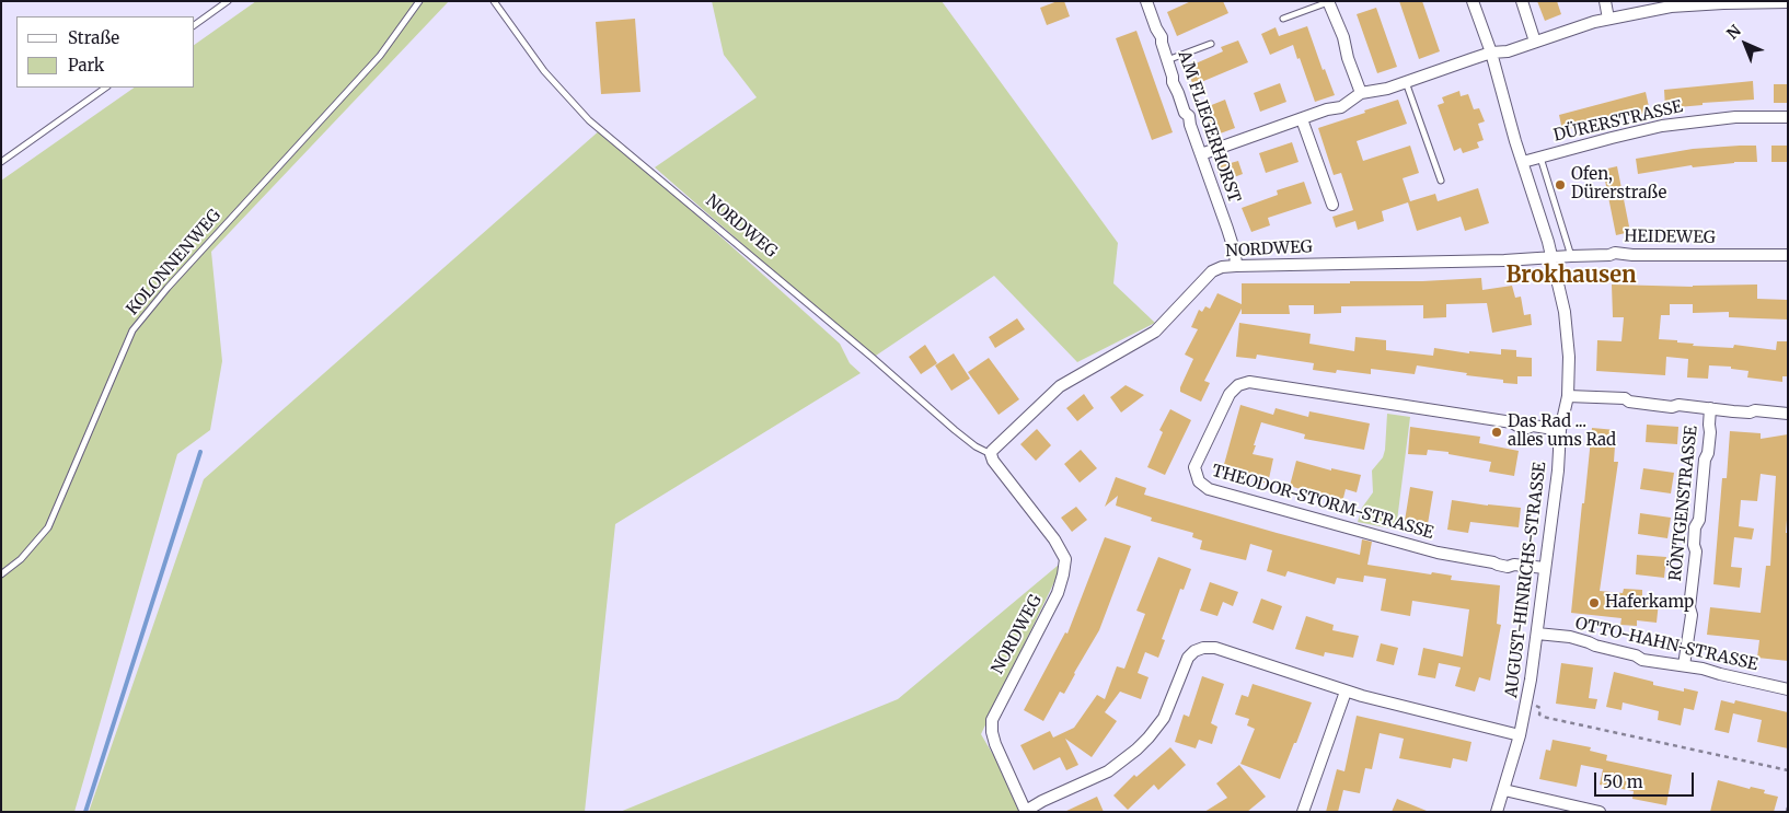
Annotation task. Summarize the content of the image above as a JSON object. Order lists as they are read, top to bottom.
{
  "streets": {
    "street": [
      "DÜRERSTRASSE",
      "AM FLIEGERHORST",
      "NORDWEG",
      "HEIDEWEG",
      "THEODOR-STORM-STRASSE",
      "RÖNTGENSTRASSE",
      "AUGUST-HINRICHS-STRASSE",
      "OTTO-HAHN-STRASSE"
    ],
    "lane": ["KOLONNENWEG"]
  },
  "crossings": [
    ["DÜRERSTRASSE", "AUGUST-HINRICHS-STRASSE"],
    ["AM FLIEGERHORST", "NORDWEG"],
    ["NORDWEG", "HEIDEWEG"],
    ["NORDWEG", "AUGUST-HINRICHS-STRASSE"],
    ["HEIDEWEG", "AUGUST-HINRICHS-STRASSE"],
    ["THEODOR-STORM-STRASSE", "AUGUST-HINRICHS-STRASSE"],
    ["RÖNTGENSTRASSE", "OTTO-HAHN-STRASSE"],
    ["AUGUST-HINRICHS-STRASSE", "OTTO-HAHN-STRASSE"]
  ],
  "districts": ["Brokhausen"],
  "places": ["Ofen, Dürerstraße", "Das Rad ... alles ums Rad", "Haferkamp"],
  "legend": ["Straße", "Park"],
  "scale_bar": "50 m",
  "north": "top left"
}
